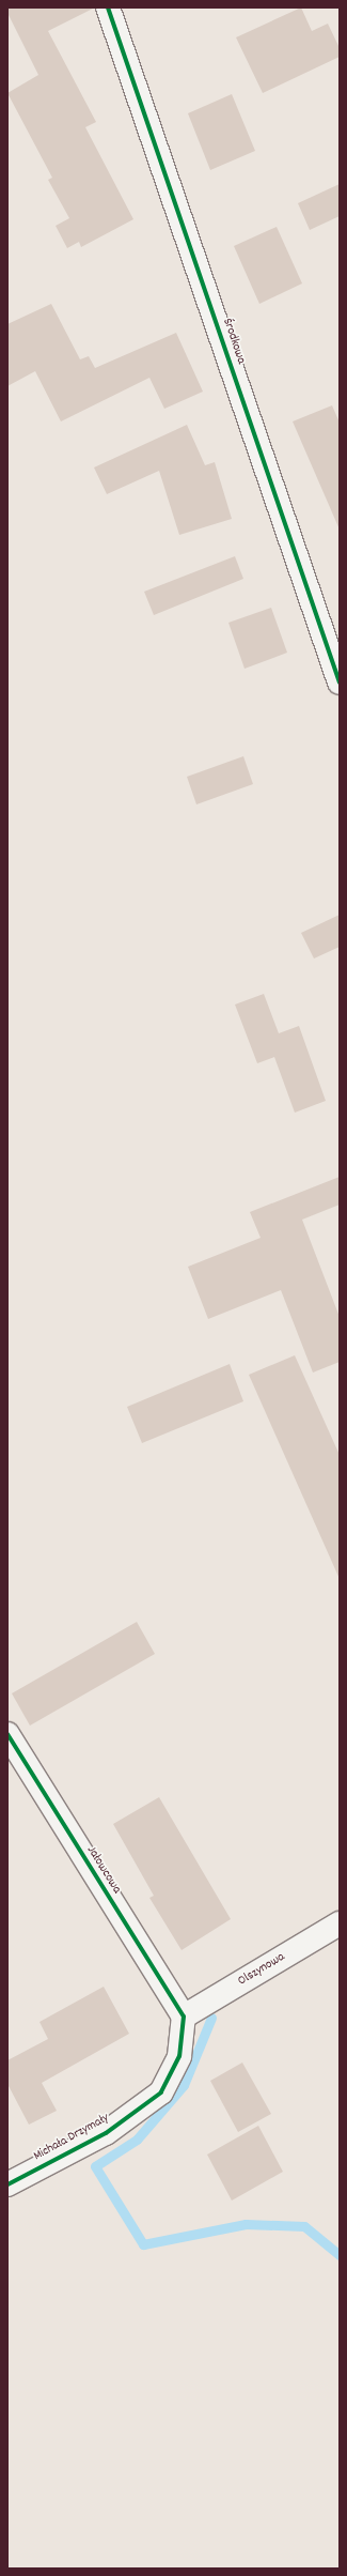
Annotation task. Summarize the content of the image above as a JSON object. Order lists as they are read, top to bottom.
{
  "streets": {
    "street": [
      "Środkowa",
      "Jałowcowa",
      "Olszynowa",
      "Michała Drzymały"
    ]
  },
  "crossings": [
    ["Jałowcowa", "Olszynowa"],
    ["Jałowcowa", "Michała Drzymały"],
    ["Olszynowa", "Michała Drzymały"]
  ]
}
